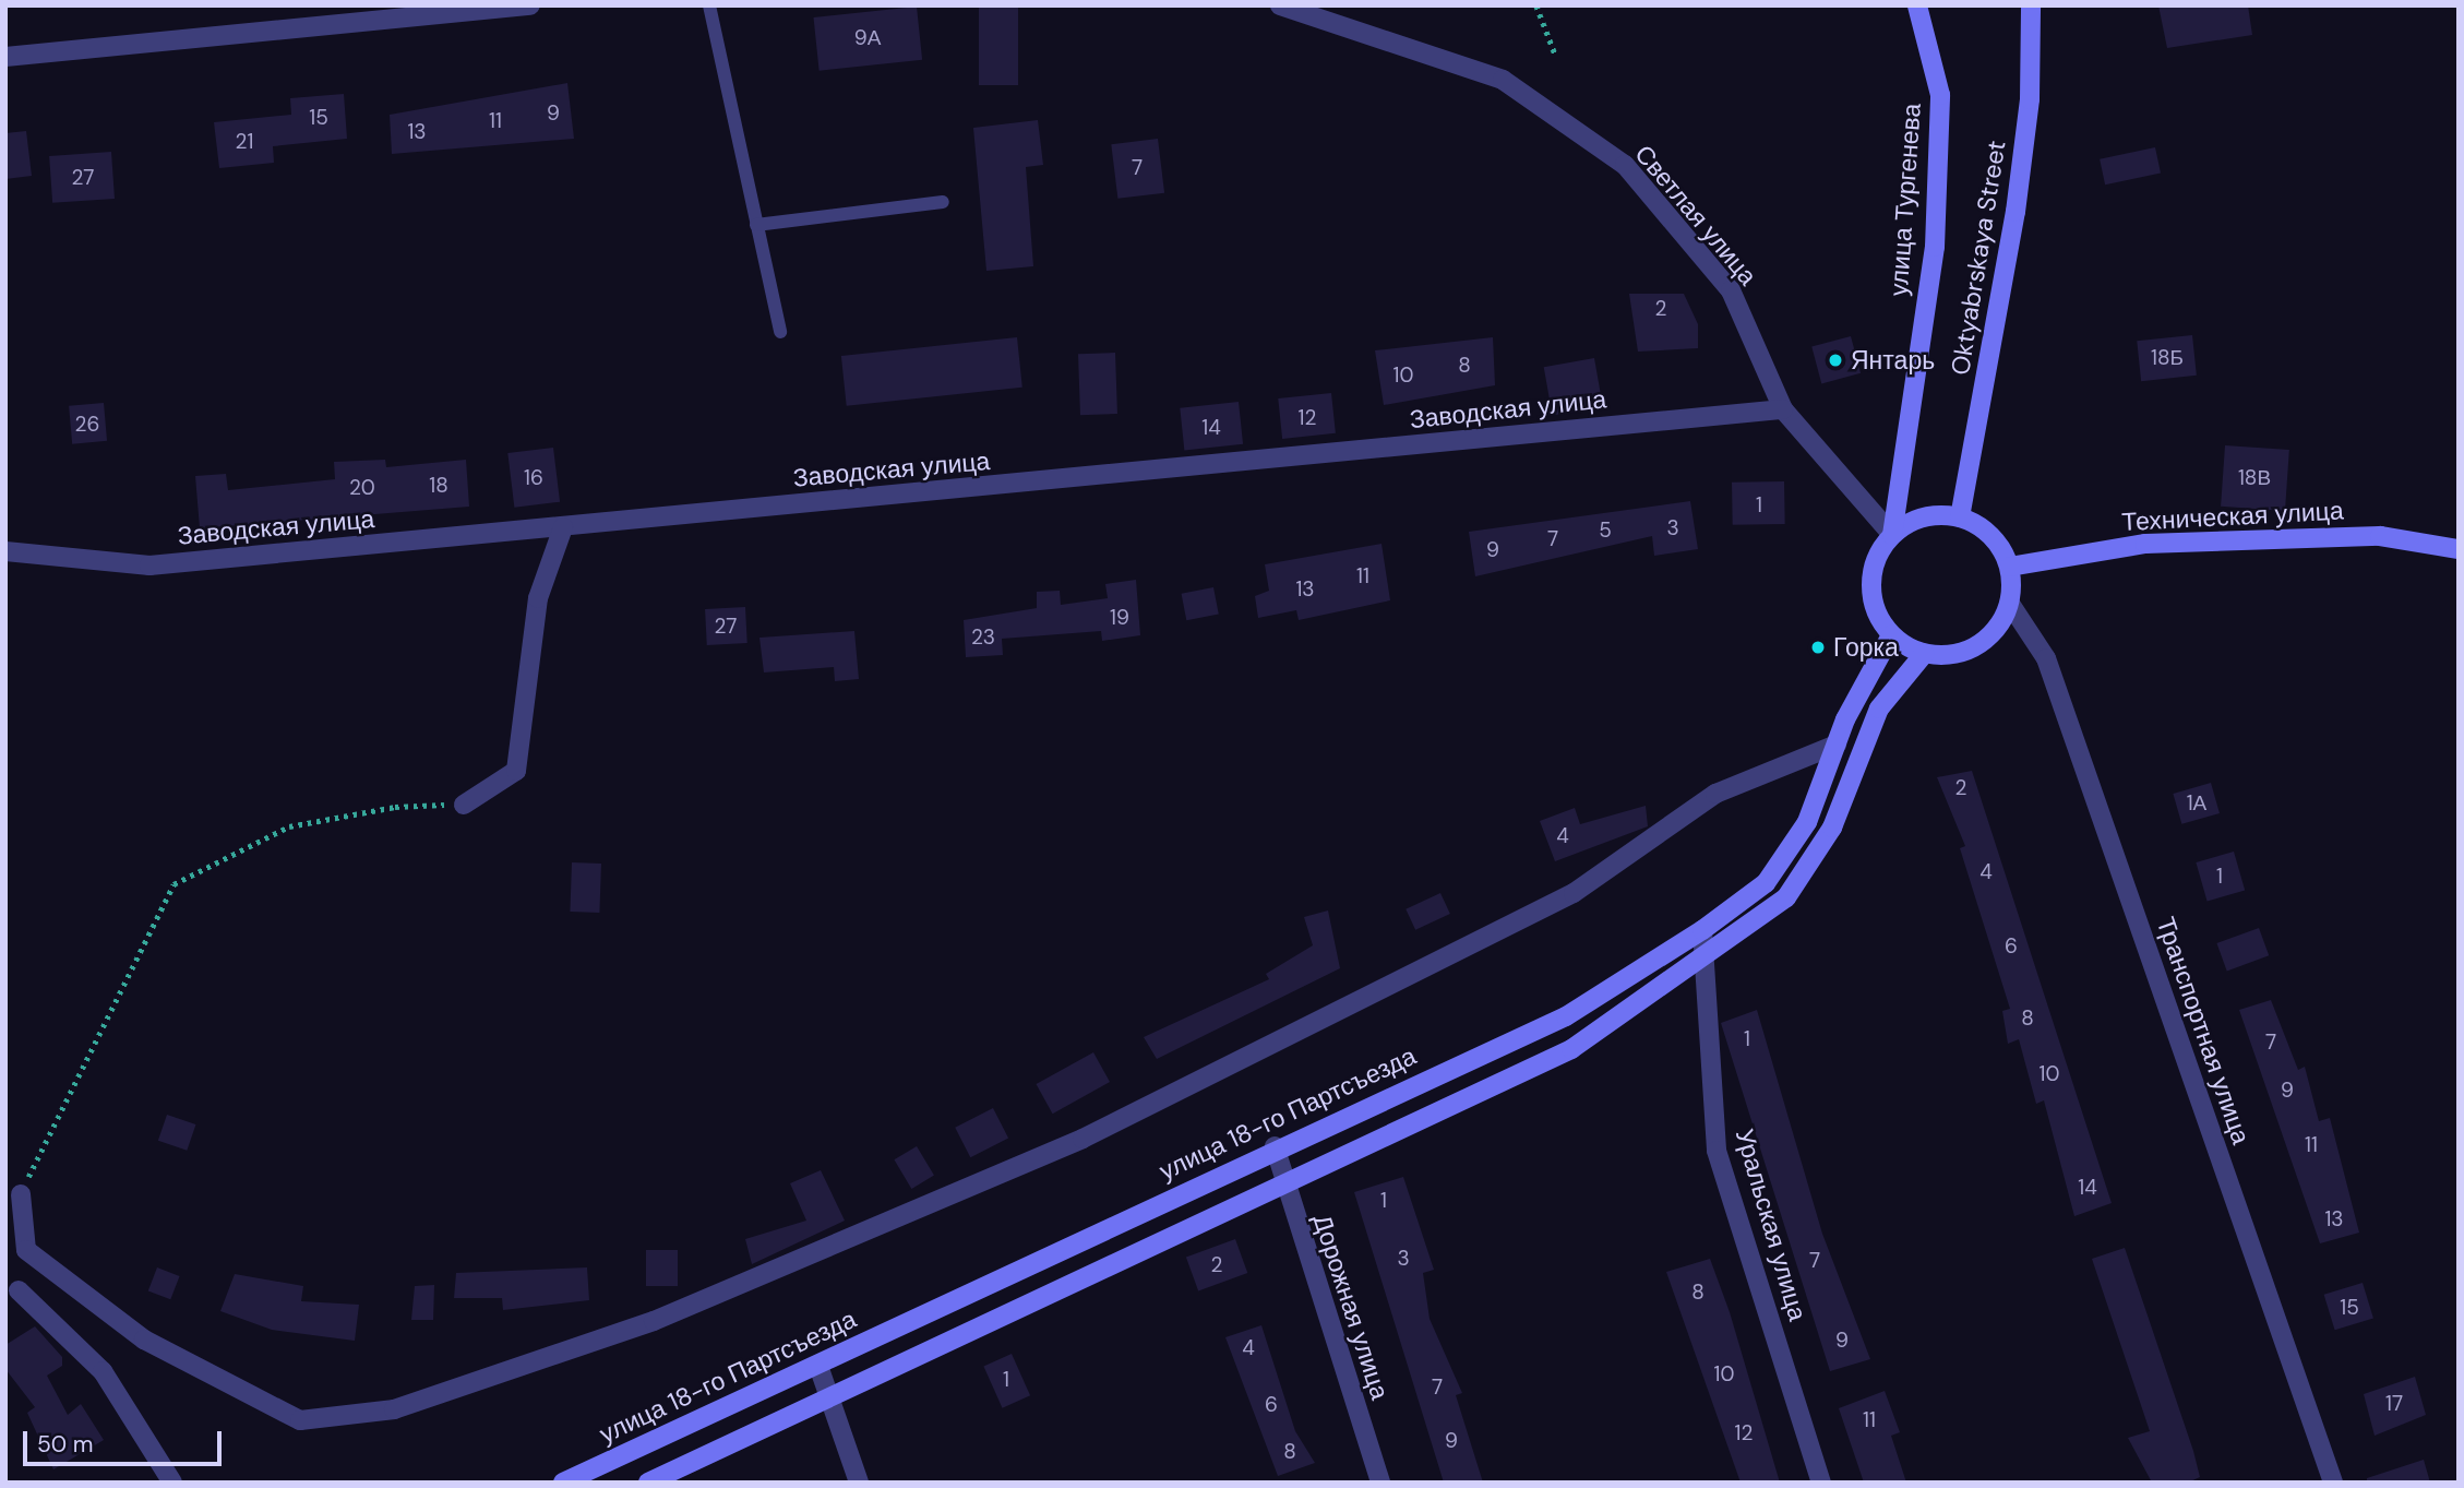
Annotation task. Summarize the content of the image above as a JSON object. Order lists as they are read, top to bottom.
{
  "streets": {
    "main road": [
      "улица Тургенева",
      "Oktyabrskaya Street",
      "Техническая улица",
      "улица 18-го Партсъезда"
    ],
    "street": [
      "Светлая улица",
      "Заводская улица",
      "Транспортная улица",
      "Уральская улица",
      "Дорожная улица"
    ]
  },
  "crossings": [
    ["улица Тургенева", "Светлая улица"],
    ["улица Тургенева", "Oktyabrskaya Street"],
    ["улица Тургенева", "Техническая улица"],
    ["улица Тургенева", "Транспортная улица"],
    ["улица Тургенева", "улица 18-го Партсъезда"],
    ["Светлая улица", "Oktyabrskaya Street"],
    ["Светлая улица", "Заводская улица"],
    ["Светлая улица", "Техническая улица"],
    ["Светлая улица", "Транспортная улица"],
    ["Светлая улица", "улица 18-го Партсъезда"],
    ["Oktyabrskaya Street", "Техническая улица"],
    ["Oktyabrskaya Street", "Транспортная улица"],
    ["Oktyabrskaya Street", "улица 18-го Партсъезда"],
    ["Техническая улица", "Транспортная улица"],
    ["Техническая улица", "улица 18-го Партсъезда"],
    ["Транспортная улица", "улица 18-го Партсъезда"],
    ["улица 18-го Партсъезда", "Уральская улица"],
    ["улица 18-го Партсъезда", "Дорожная улица"]
  ],
  "places": ["Янтарь", "Горка"],
  "house_numbers": [
    "9А",
    "9",
    "15",
    "11",
    "13",
    "21",
    "7",
    "27",
    "2",
    "18Б",
    "8",
    "10",
    "12",
    "26",
    "14",
    "16",
    "18В",
    "18",
    "20",
    "1",
    "3",
    "5",
    "7",
    "9",
    "11",
    "13",
    "19",
    "27",
    "23",
    "2",
    "1А",
    "4",
    "4",
    "1",
    "6",
    "8",
    "1",
    "7",
    "10",
    "9",
    "11",
    "14",
    "1",
    "13",
    "3",
    "7",
    "2",
    "8",
    "15",
    "9",
    "4",
    "10",
    "1",
    "7",
    "17",
    "6",
    "11",
    "12",
    "9",
    "8"
  ],
  "scale_bar": "50 m"
}
